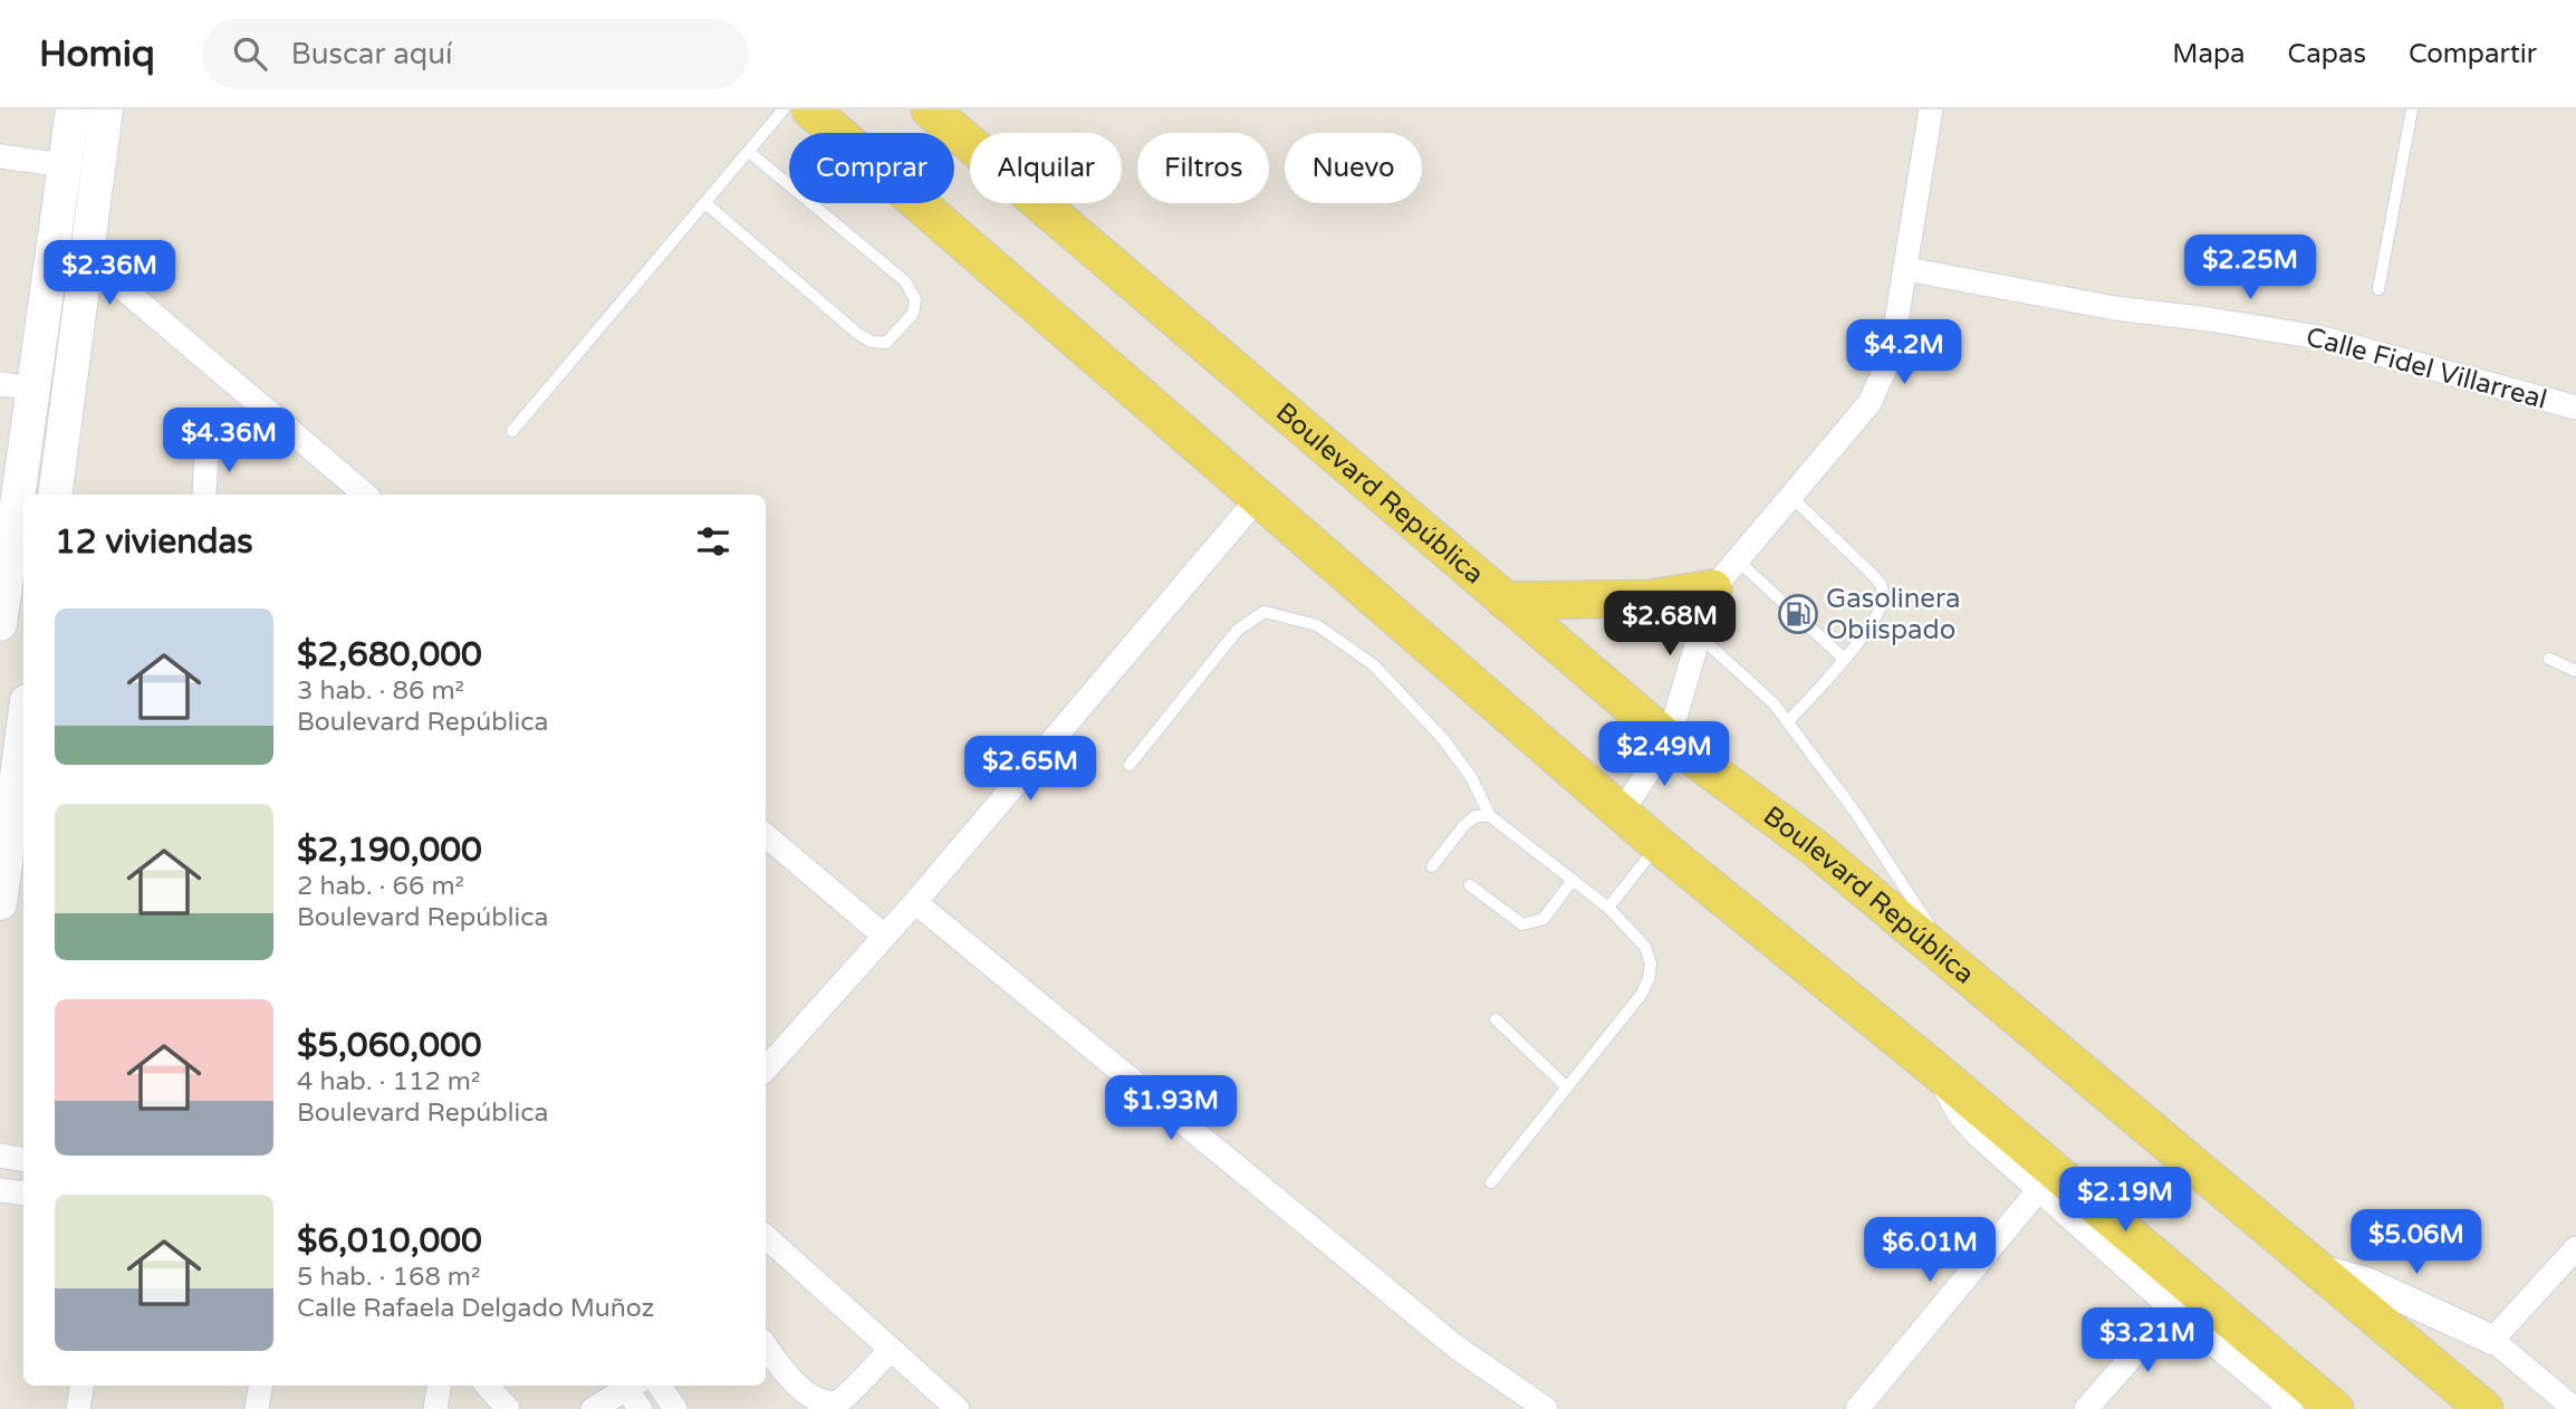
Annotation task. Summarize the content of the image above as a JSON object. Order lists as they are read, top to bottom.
{
  "streets": {
    "main road": ["Boulevard República"],
    "street": ["Calle Fidel Villarreal"]
  },
  "places": {
    "fuel station": ["Gasolinera Obiispado"]
  },
  "page": {
    "header": "Homiq",
    "search": "Buscar aquí",
    "nav": ["Mapa", "Capas", "Compartir"],
    "chip": [
      "Comprar",
      "Alquilar",
      "Filtros",
      "Nuevo"
    ],
    "price": [
      "$2.25M",
      "$2.36M",
      "$4.2M",
      "$4.36M",
      "$2.68M",
      "$2.49M",
      "$2.65M",
      "$1.93M",
      "$2.19M",
      "$5.06M",
      "$6.01M",
      "$3.21M"
    ],
    "heading": "12 viviendas",
    "list": [
      {
        "name": "$2,680,000",
        "note": "3 hab. · 86 m² · Boulevard República"
      },
      {
        "name": "$2,190,000",
        "note": "2 hab. · 66 m² · Boulevard República"
      },
      {
        "name": "$5,060,000",
        "note": "4 hab. · 112 m² · Boulevard República"
      },
      {
        "name": "$6,010,000",
        "note": "5 hab. · 168 m² · Calle Rafaela Delgado Muñoz"
      }
    ]
  }
}
